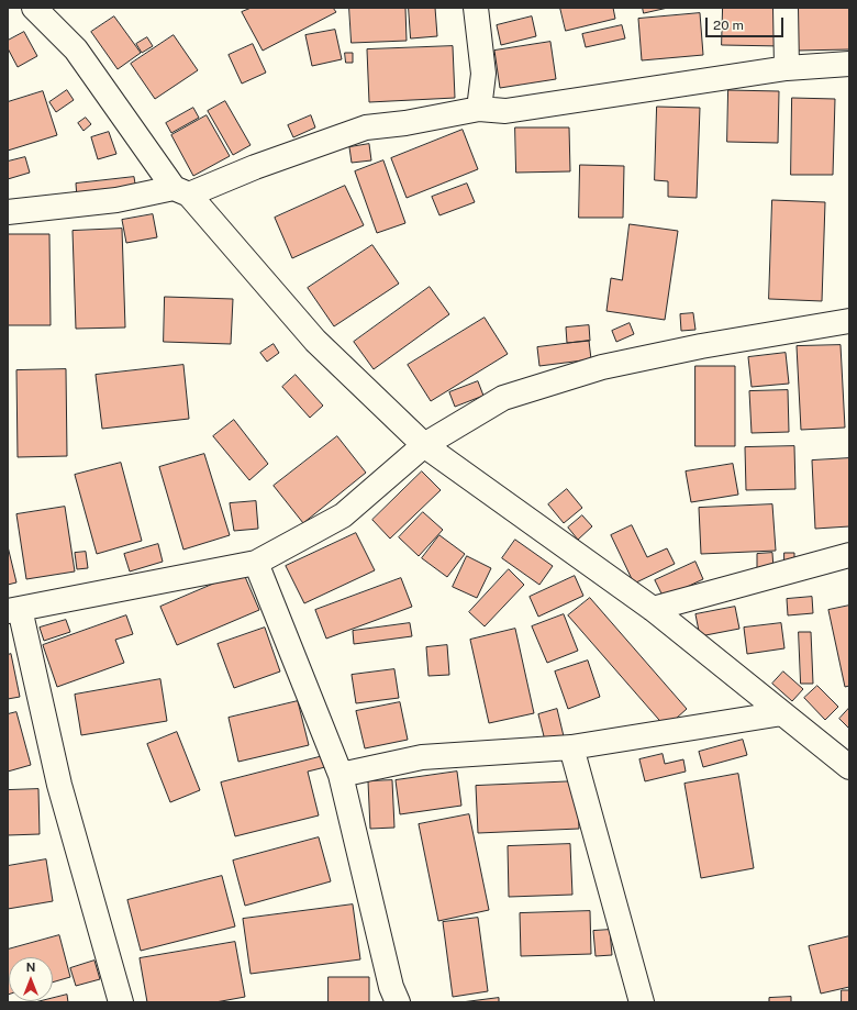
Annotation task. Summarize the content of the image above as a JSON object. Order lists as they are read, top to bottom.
{
  "scale_bar": "20 m",
  "north": "top"
}
